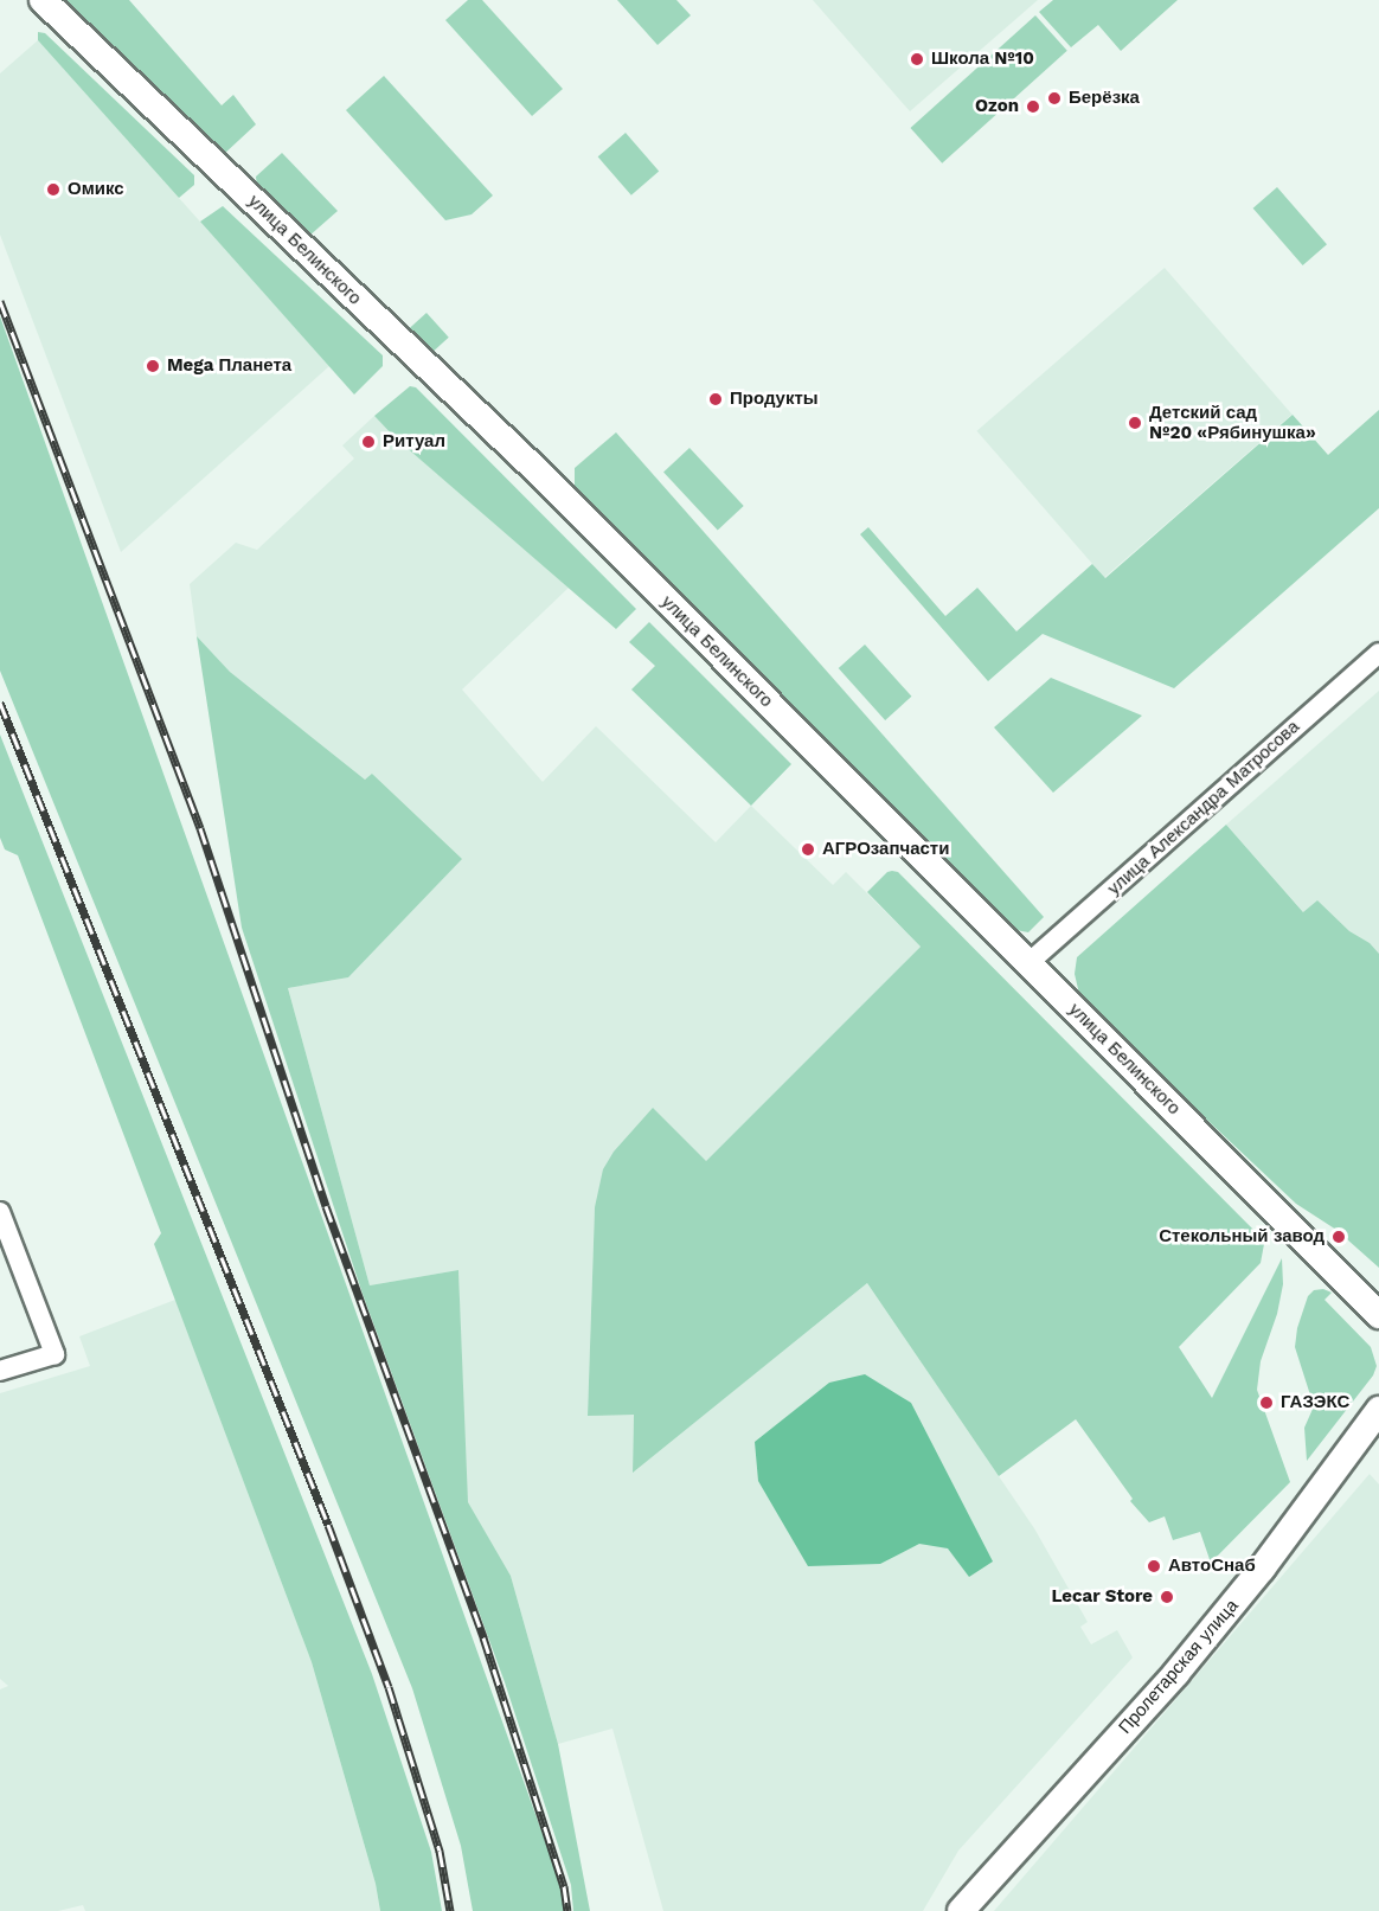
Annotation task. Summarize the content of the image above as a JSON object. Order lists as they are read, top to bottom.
{
  "streets": {
    "street": ["улица Белинского", "улица Александра Матросова", "Пролетарская улица"]
  },
  "crossings": [
    ["улица Белинского", "улица Александра Матросова"]
  ],
  "places": [
    "Школа №10",
    "Берёзка",
    "Ozon",
    "Омикс",
    "Mega Планета",
    "Продукты",
    "Детский сад №20 «Рябинушка»",
    "Ритуал",
    "АГРОзапчасти",
    "Стекольный завод",
    "ГАЗЭКС",
    "АвтоСнаб",
    "Lecar Store"
  ]
}
